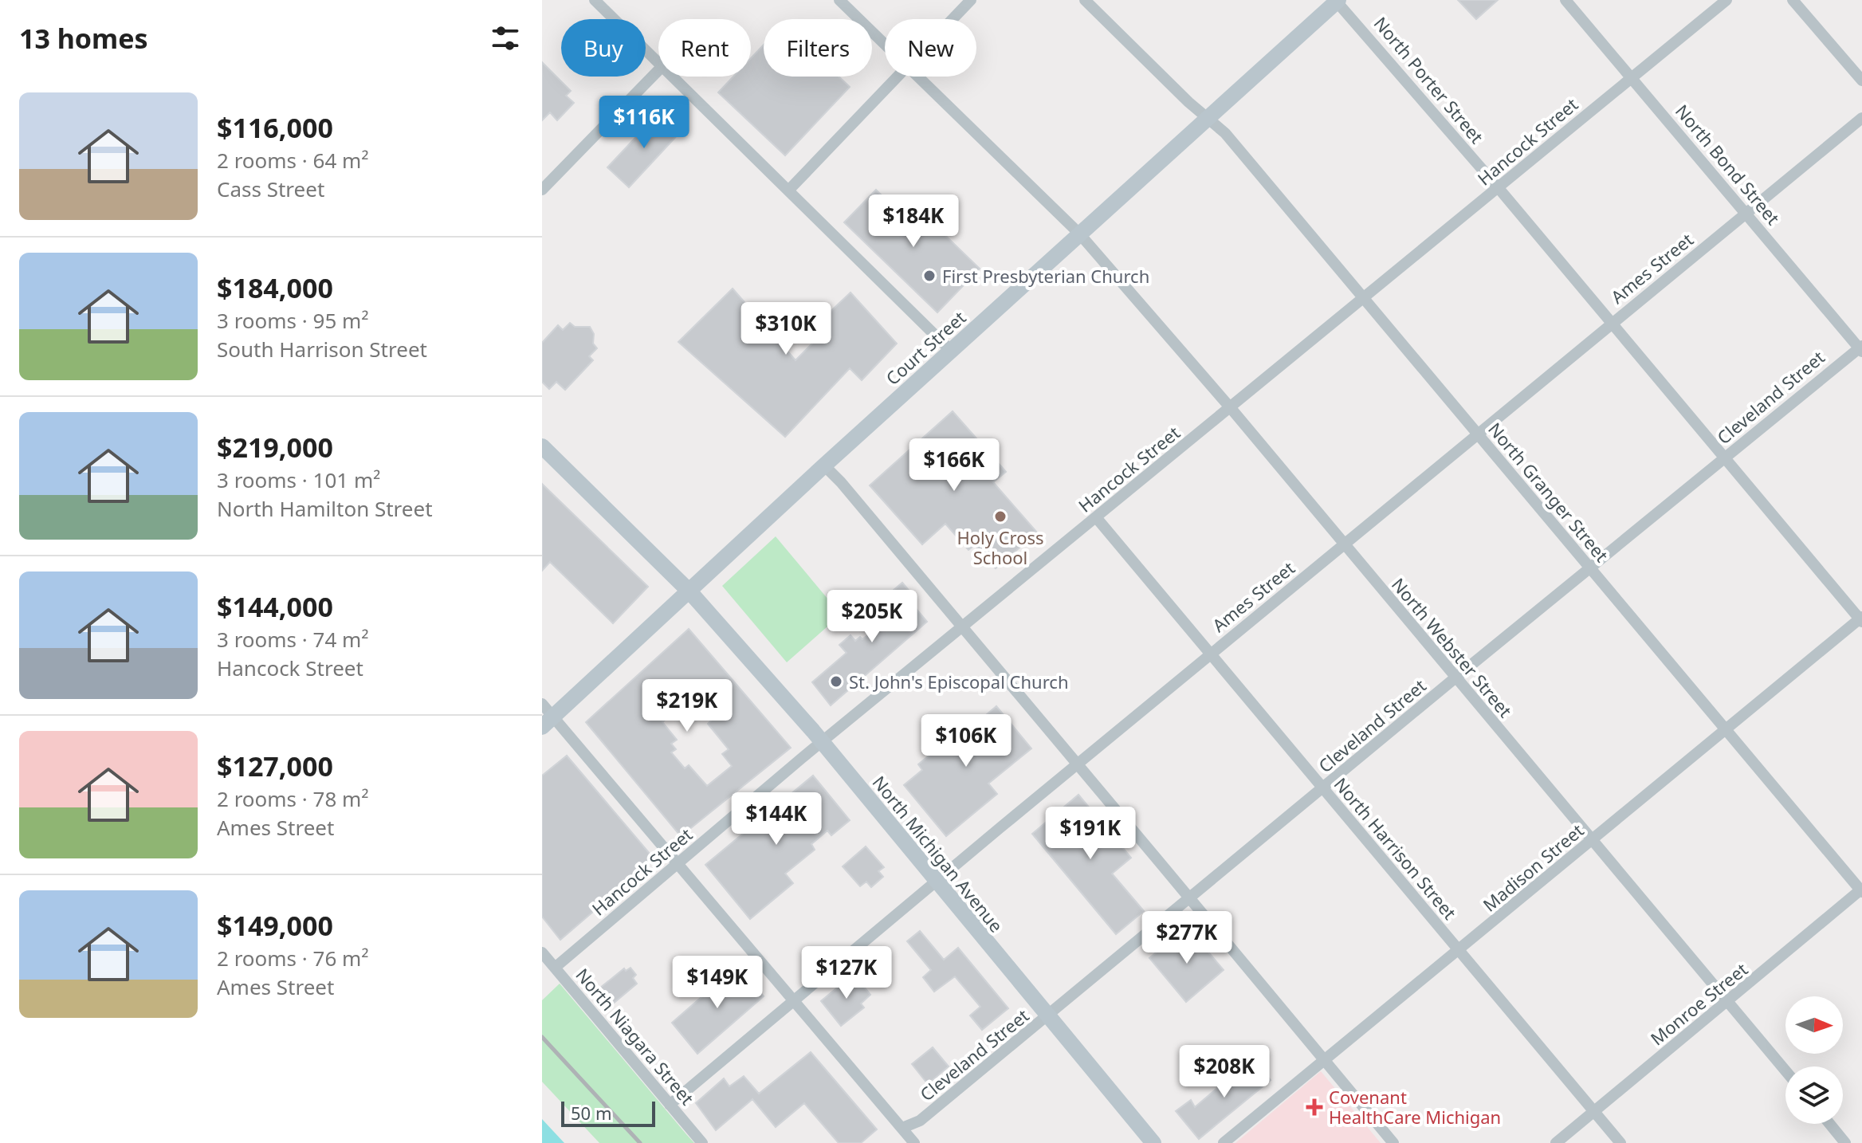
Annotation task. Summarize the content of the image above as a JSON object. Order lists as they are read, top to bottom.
{
  "streets": {
    "main road": ["Court Street", "North Michigan Avenue"],
    "street": [
      "North Porter Street",
      "Hancock Street",
      "North Bond Street",
      "Ames Street",
      "Cleveland Street",
      "North Granger Street",
      "North Webster Street",
      "North Harrison Street",
      "Madison Street",
      "Monroe Street",
      "North Niagara Street"
    ]
  },
  "crossings": [
    ["North Porter Street", "Hancock Street"],
    ["North Porter Street", "Ames Street"],
    ["North Porter Street", "Court Street"],
    ["North Porter Street", "Cleveland Street"],
    ["North Porter Street", "Madison Street"],
    ["Hancock Street", "North Bond Street"],
    ["Hancock Street", "North Granger Street"],
    ["Hancock Street", "North Webster Street"],
    ["Hancock Street", "North Harrison Street"],
    ["Hancock Street", "North Michigan Avenue"],
    ["Hancock Street", "North Niagara Street"],
    ["North Bond Street", "Ames Street"],
    ["North Bond Street", "Cleveland Street"],
    ["Ames Street", "North Granger Street"],
    ["Ames Street", "North Webster Street"],
    ["Ames Street", "North Harrison Street"],
    ["Ames Street", "North Michigan Avenue"],
    ["Ames Street", "North Niagara Street"],
    ["Court Street", "North Granger Street"],
    ["Court Street", "North Webster Street"],
    ["Court Street", "North Michigan Avenue"],
    ["Cleveland Street", "North Granger Street"],
    ["Cleveland Street", "North Webster Street"],
    ["Cleveland Street", "North Harrison Street"],
    ["Cleveland Street", "North Michigan Avenue"],
    ["North Granger Street", "Madison Street"],
    ["North Granger Street", "Monroe Street"],
    ["North Webster Street", "Madison Street"],
    ["North Webster Street", "Monroe Street"],
    ["North Harrison Street", "Madison Street"],
    ["North Harrison Street", "Monroe Street"]
  ],
  "places": {
    "other": ["First Presbyterian Church", "Holy Cross School", "St. John's Episcopal Church"],
    "health": ["Covenant HealthCare Michigan"]
  },
  "scale_bar": "50 m",
  "north": "right",
  "page": {
    "heading": "13 homes",
    "chip": [
      "Buy",
      "Rent",
      "Filters",
      "New"
    ],
    "list": [
      {
        "name": "$116,000",
        "note": "2 rooms · 64 m² · Cass Street"
      },
      {
        "name": "$184,000",
        "note": "3 rooms · 95 m² · South Harrison Street"
      },
      {
        "name": "$219,000",
        "note": "3 rooms · 101 m² · North Hamilton Street"
      },
      {
        "name": "$144,000",
        "note": "3 rooms · 74 m² · Hancock Street"
      },
      {
        "name": "$127,000",
        "note": "2 rooms · 78 m² · Ames Street"
      },
      {
        "name": "$149,000",
        "note": "2 rooms · 76 m² · Ames Street"
      }
    ],
    "price": [
      "$116K",
      "$184K",
      "$310K",
      "$166K",
      "$205K",
      "$219K",
      "$106K",
      "$144K",
      "$191K",
      "$277K",
      "$127K",
      "$149K",
      "$208K"
    ],
    "scale": "50 m"
  }
}
